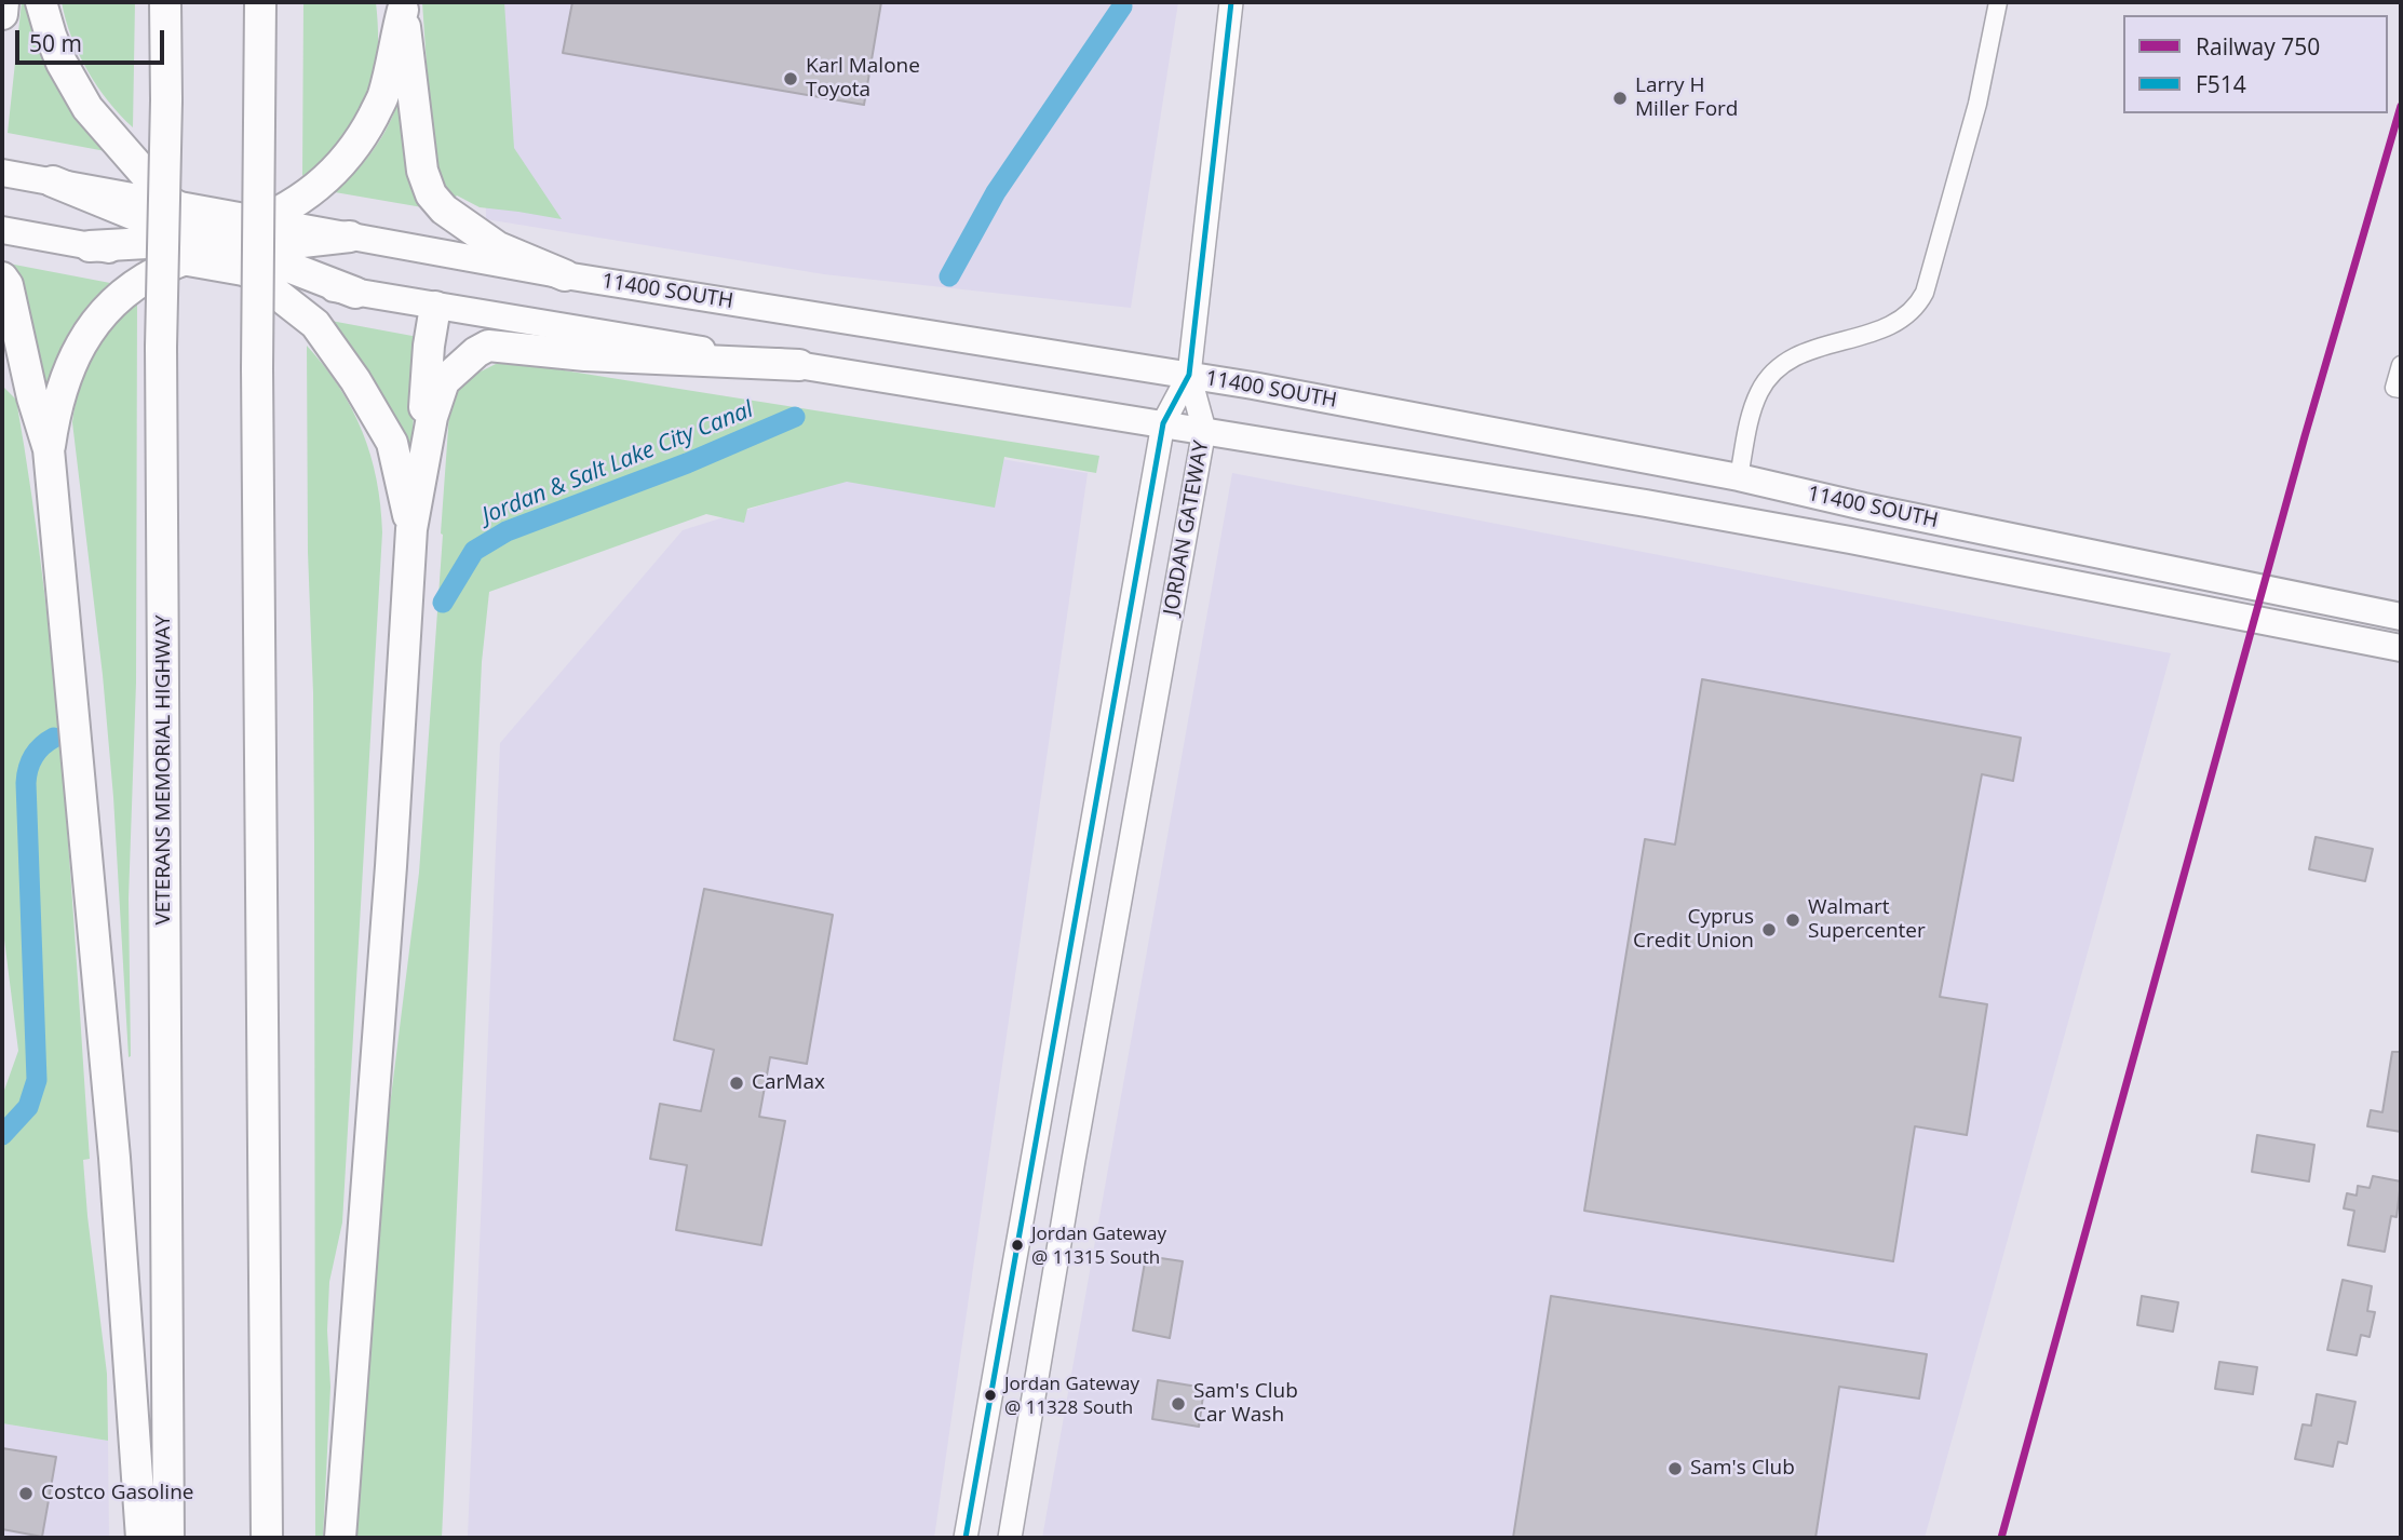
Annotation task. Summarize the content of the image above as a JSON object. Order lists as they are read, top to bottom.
{
  "streets": {
    "highway": ["VETERANS MEMORIAL HIGHWAY"],
    "main road": ["11400 SOUTH", "JORDAN GATEWAY"]
  },
  "crossings": [
    ["11400 SOUTH", "JORDAN GATEWAY"]
  ],
  "water": ["Jordan & Salt Lake City Canal"],
  "places": [
    "Karl Malone Toyota",
    "Larry H Miller Ford",
    "Walmart Supercenter",
    "Cyprus Credit Union",
    "CarMax",
    "Jordan Gateway @ 11315 South",
    "Jordan Gateway @ 11328 South",
    "Sam's Club Car Wash",
    "Sam's Club",
    "Costco Gasoline"
  ],
  "lines": ["transit line F514", "rail line 750"],
  "legend": ["Railway 750", "F514"],
  "scale_bar": "50 m"
}
